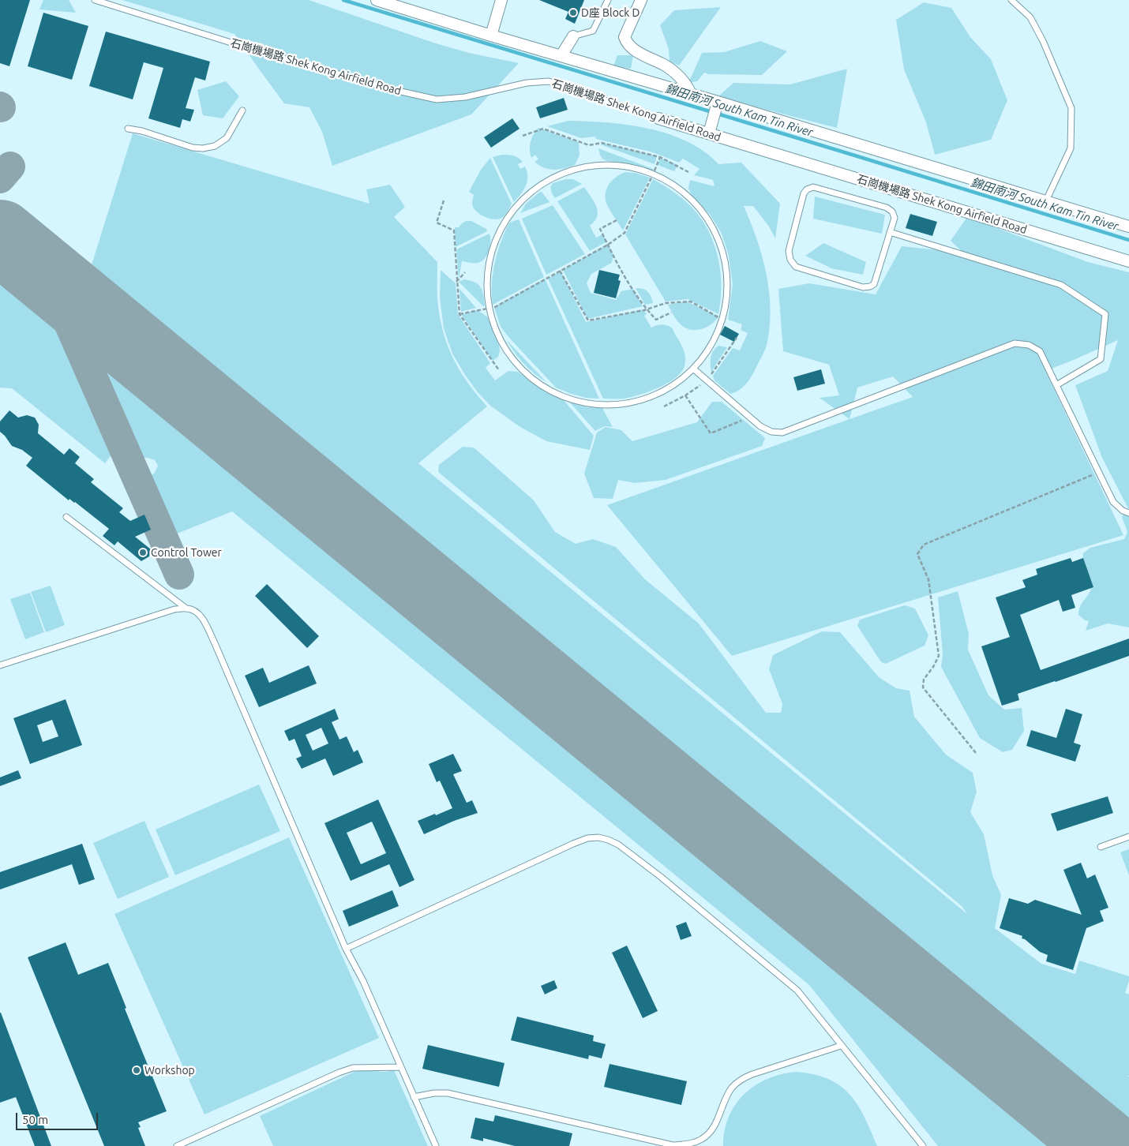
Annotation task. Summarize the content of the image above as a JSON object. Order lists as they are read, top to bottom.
{
  "streets": {
    "street": ["石崗機場路 Shek Kong Airfield Road"]
  },
  "water": ["錦田南河 South Kam Tin River"],
  "places": ["D座 Block D", "Control Tower", "Workshop"],
  "scale_bar": "50 m"
}
